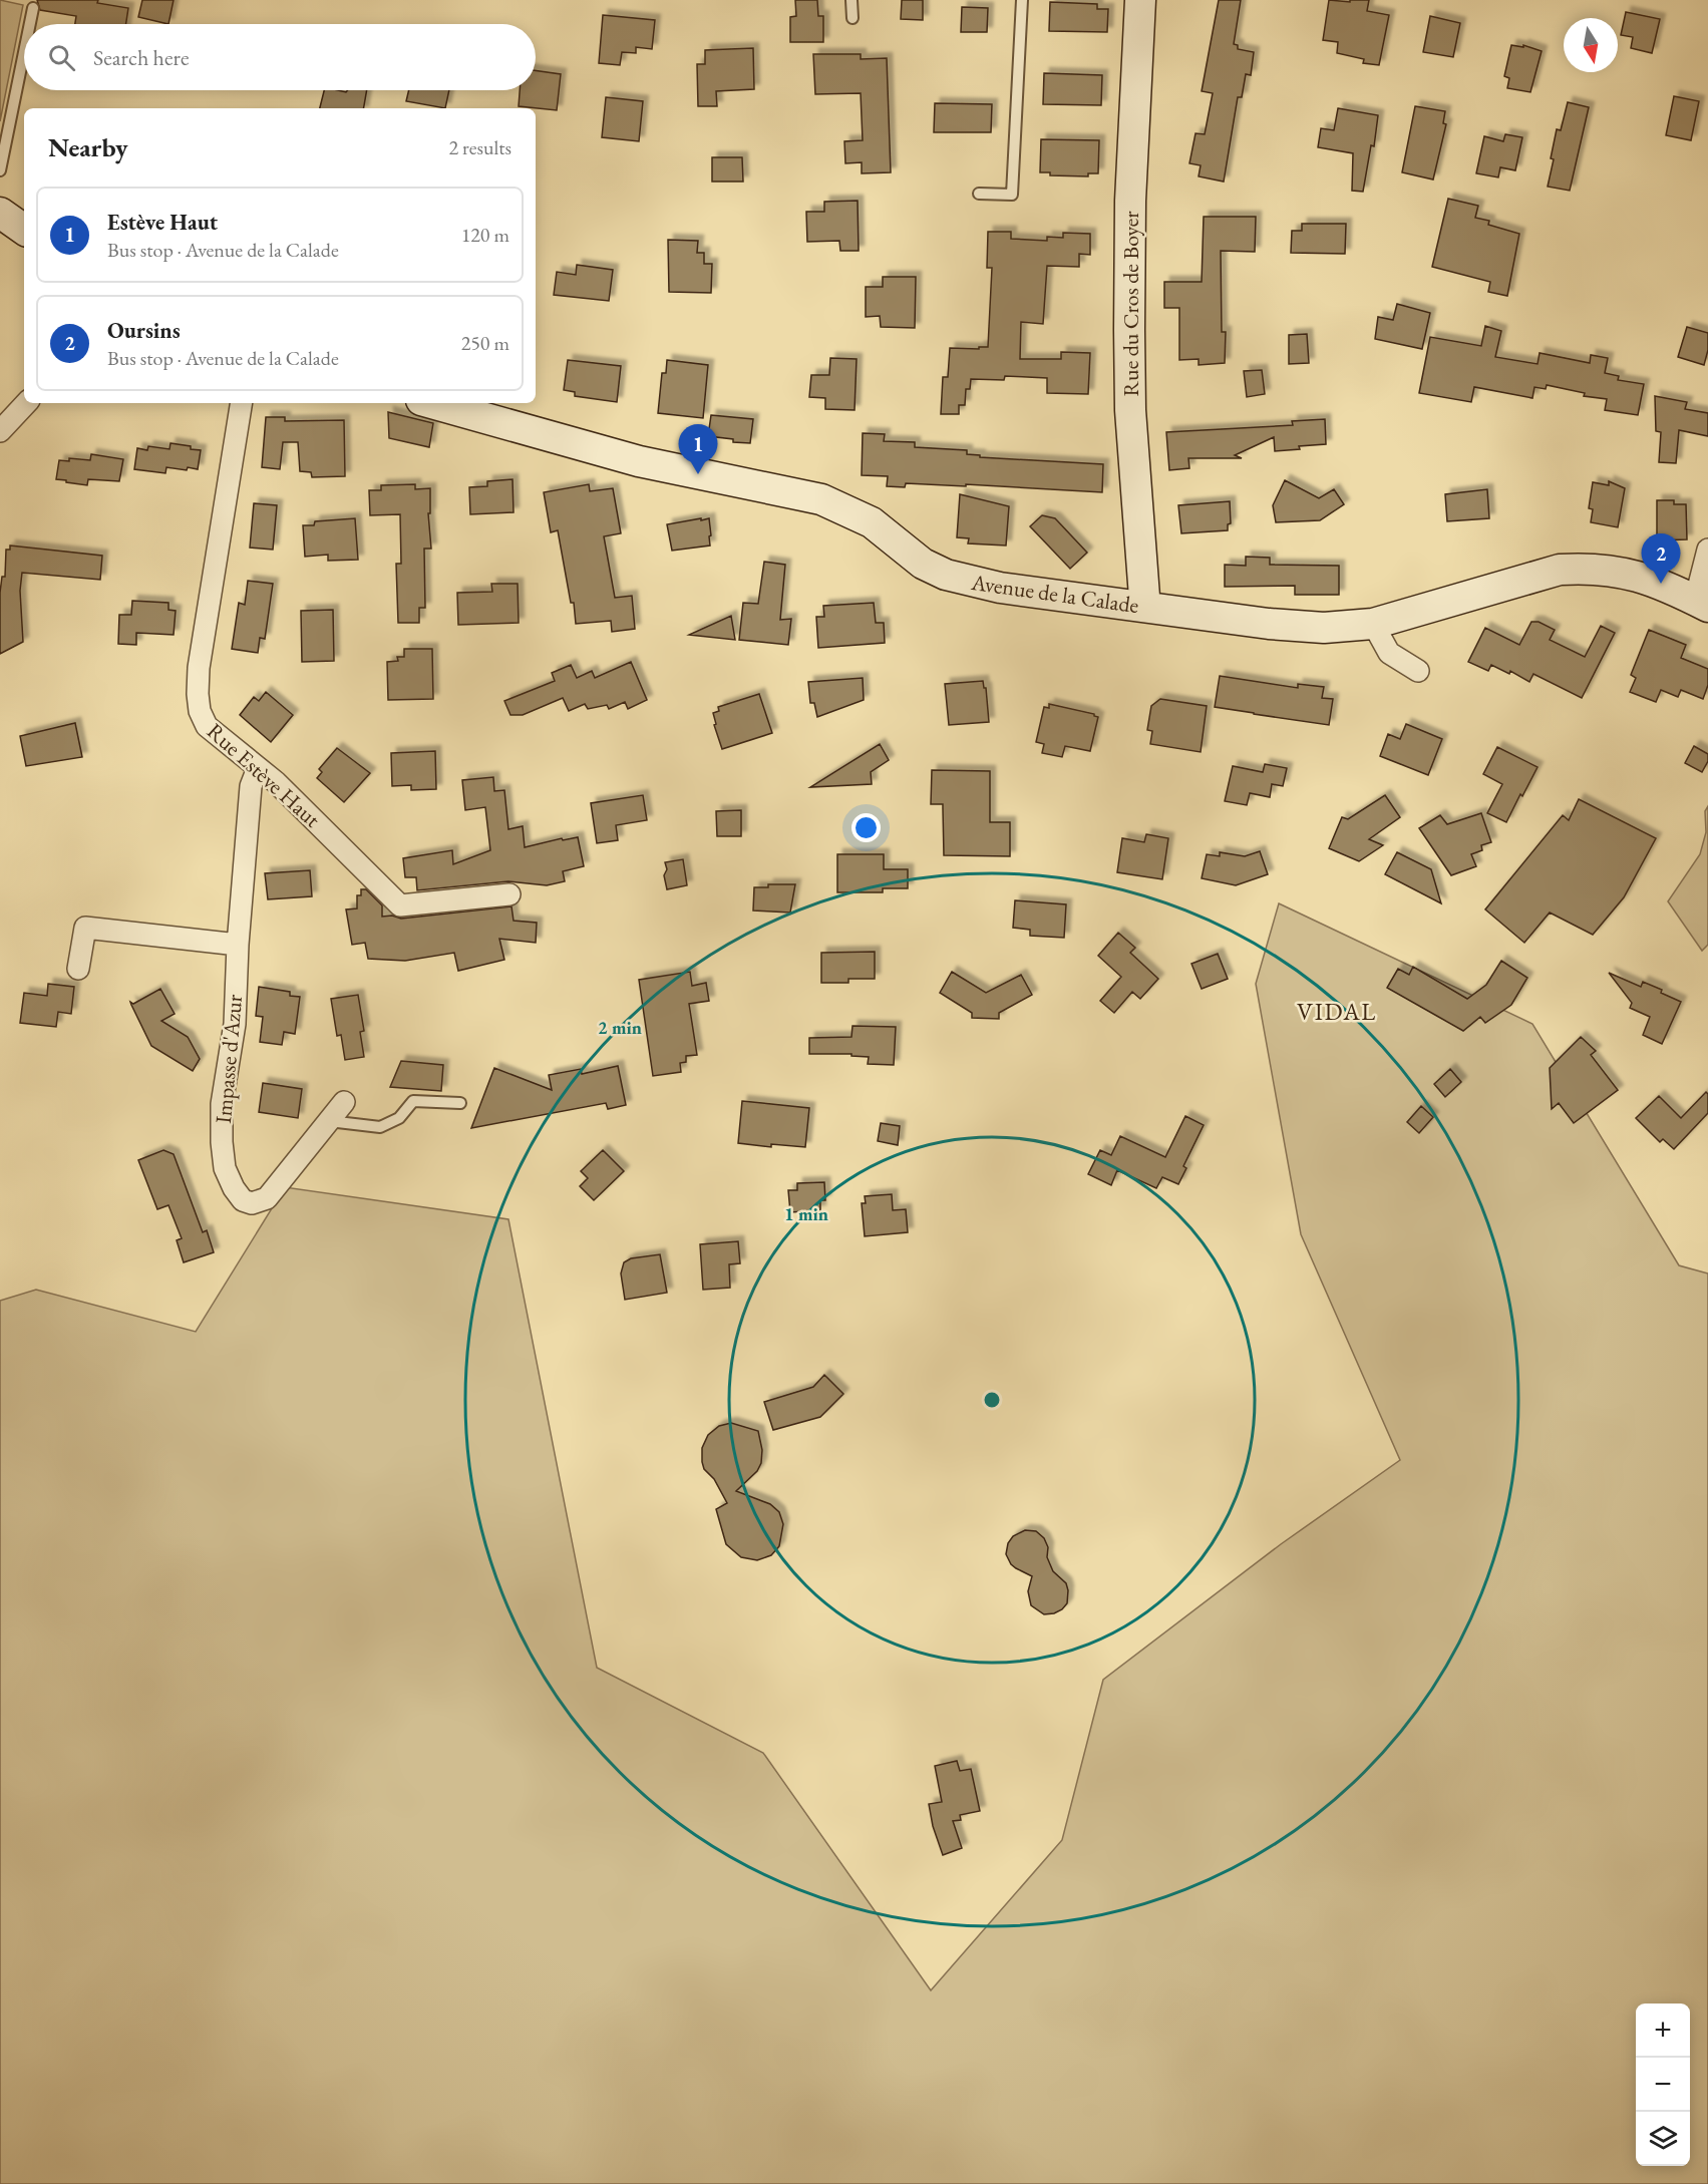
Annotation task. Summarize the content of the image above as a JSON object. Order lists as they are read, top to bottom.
{
  "streets": {
    "street": [
      "Rue du Cros de Boyer",
      "Avenue de la Calade",
      "Rue Estève Haut",
      "Impasse d'Azur"
    ]
  },
  "crossings": [
    ["Rue du Cros de Boyer", "Avenue de la Calade"],
    ["Rue Estève Haut", "Impasse d'Azur"]
  ],
  "districts": ["VIDAL"],
  "north": "bottom",
  "page": {
    "search": "Search here",
    "heading": ["Nearby", "2 results"],
    "list": [
      {
        "mark": "1",
        "name": "Estève Haut",
        "note": "Bus stop · Avenue de la Calade",
        "value": "120 m"
      },
      {
        "mark": "2",
        "name": "Oursins",
        "note": "Bus stop · Avenue de la Calade",
        "value": "250 m"
      }
    ],
    "pins": ["1", "2"],
    "map_buttons": ["+", "−"]
  },
  "rings": ["2 min", "1 min"]
}
